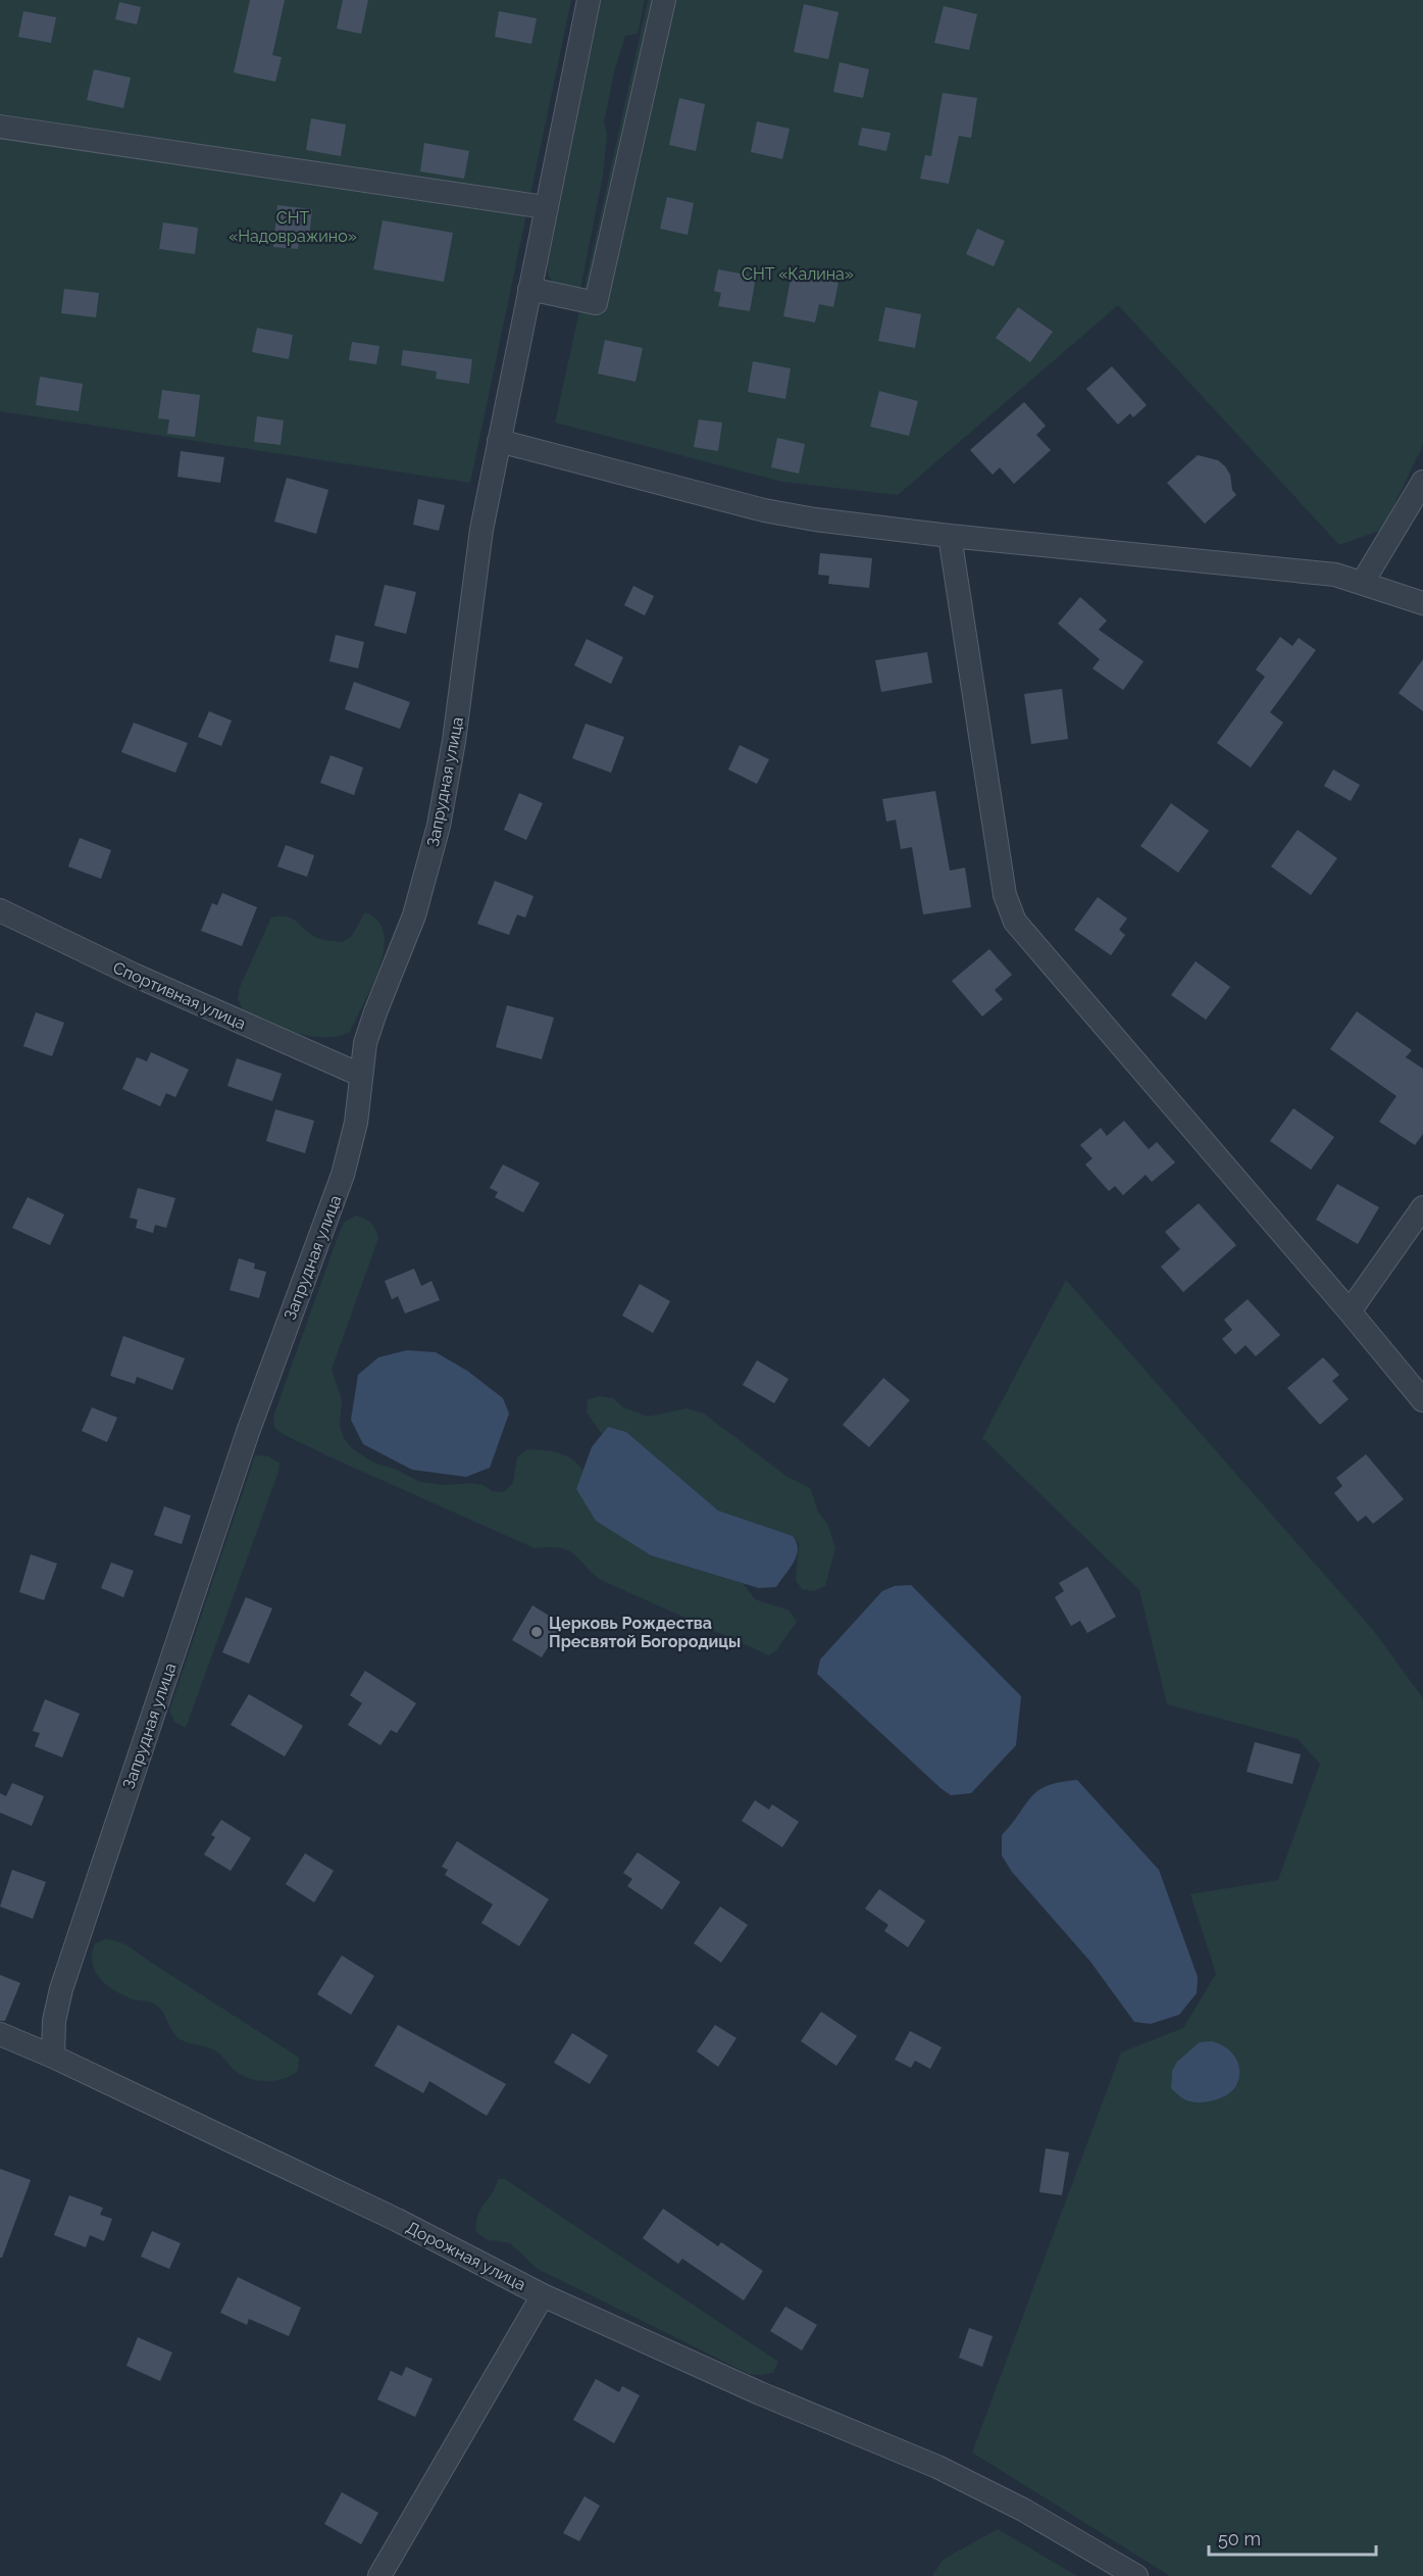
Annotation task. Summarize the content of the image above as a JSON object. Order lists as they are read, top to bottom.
{
  "streets": {
    "street": ["Запрудная улица", "Спортивная улица", "Дорожная улица"]
  },
  "crossings": [
    ["Запрудная улица", "Спортивная улица"],
    ["Запрудная улица", "Дорожная улица"]
  ],
  "parks": ["СНТ «Надовражино»", "СНТ «Калина»"],
  "places": ["Церковь Рождества Пресвятой Богородицы"],
  "scale_bar": "50 m"
}
